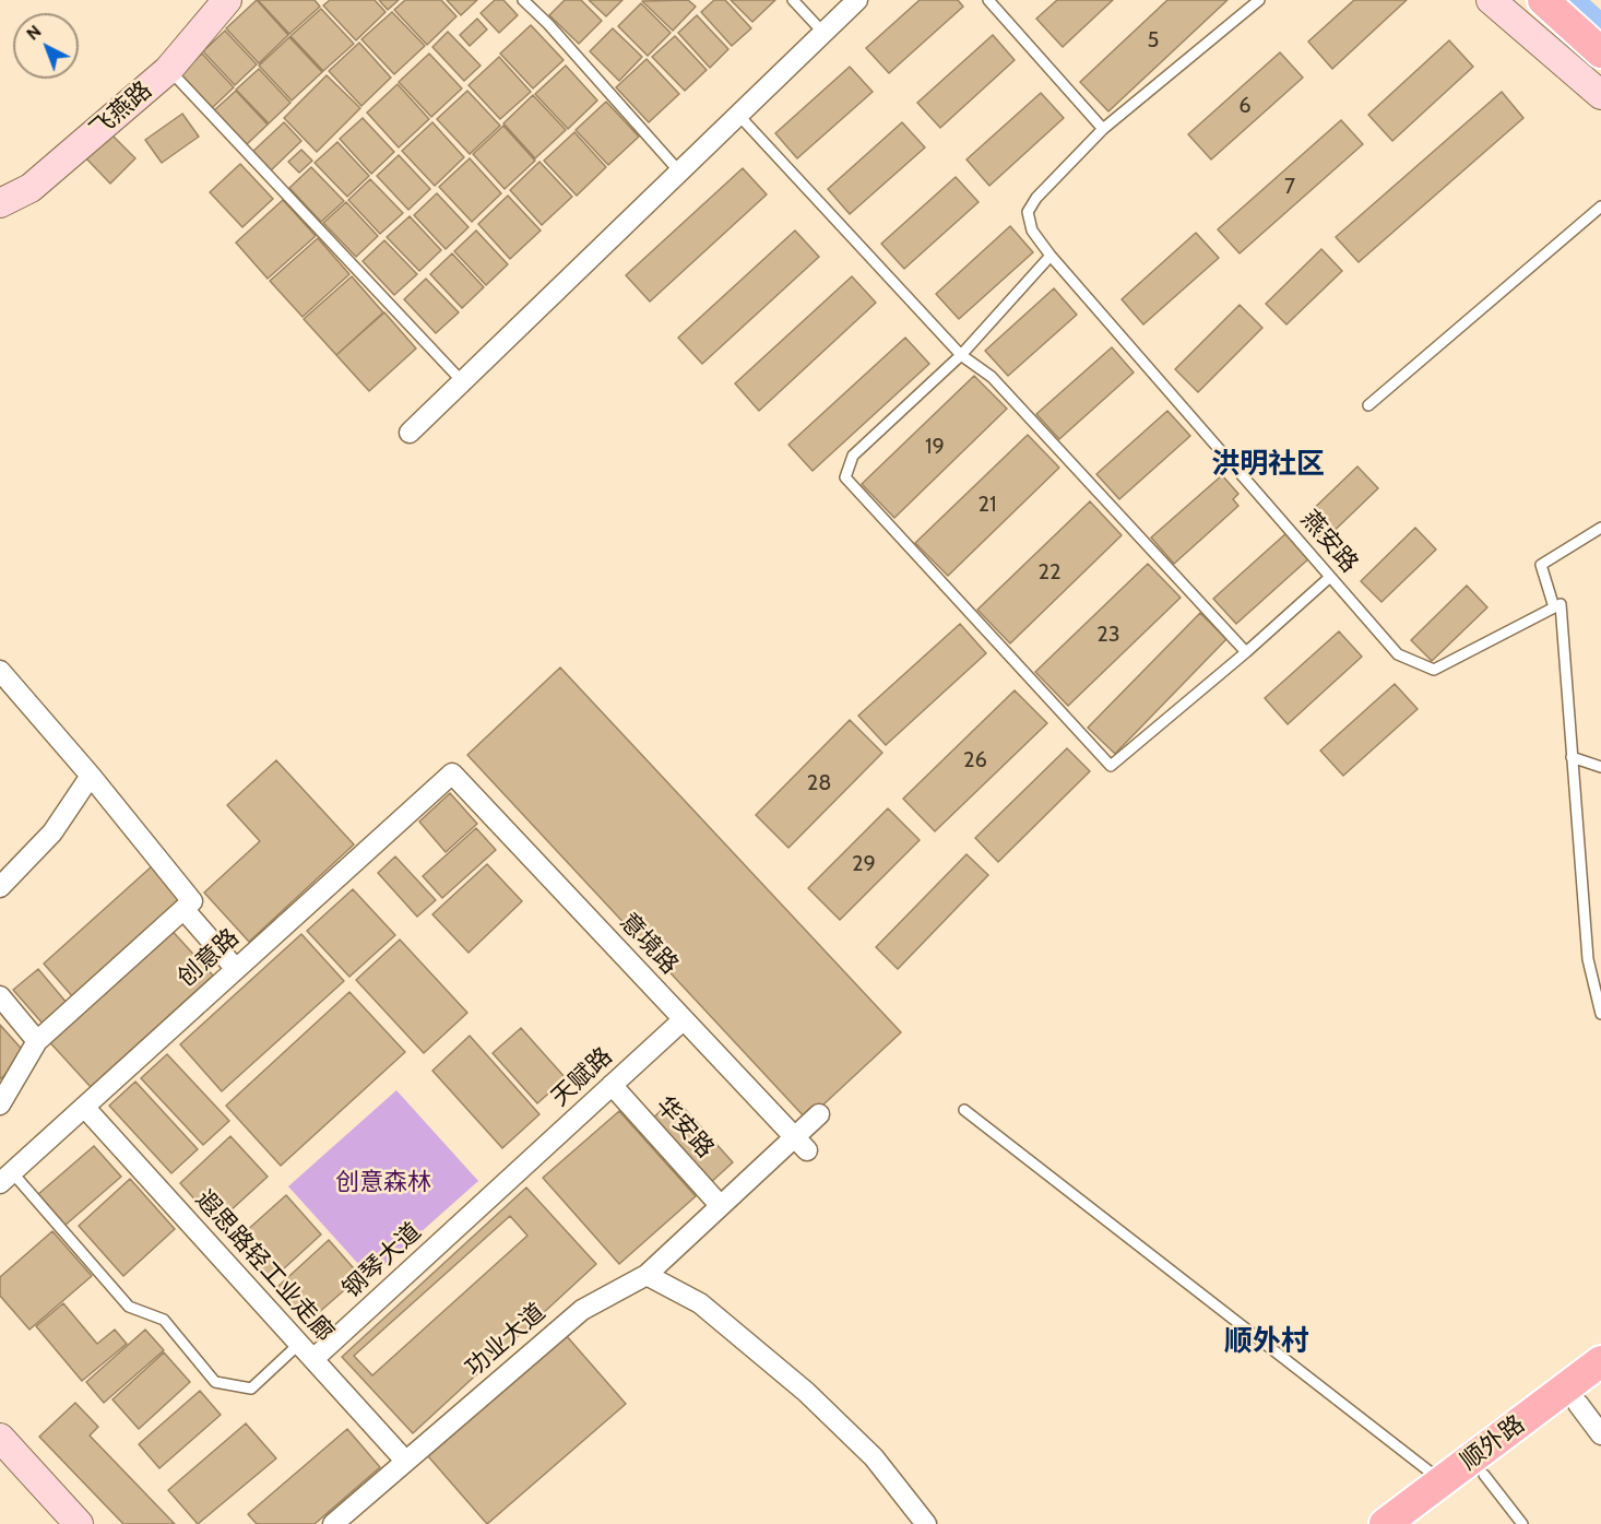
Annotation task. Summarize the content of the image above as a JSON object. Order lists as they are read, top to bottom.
{
  "streets": {
    "main road": ["飞燕路", "顺外路"],
    "street": [
      "意境路",
      "创意路",
      "天赋路",
      "华安路",
      "钢琴大道",
      "遐思路轻工业走廊",
      "功业大道"
    ],
    "lane": ["燕安路"]
  },
  "crossings": [
    ["意境路", "创意路"],
    ["意境路", "天赋路"],
    ["意境路", "功业大道"],
    ["创意路", "遐思路轻工业走廊"],
    ["天赋路", "华安路"],
    ["天赋路", "钢琴大道"],
    ["华安路", "功业大道"],
    ["钢琴大道", "遐思路轻工业走廊"],
    ["遐思路轻工业走廊", "功业大道"]
  ],
  "districts": ["洪明社区", "顺外村"],
  "parks": ["创意森林"],
  "house_numbers": [
    "5",
    "6",
    "7",
    "19",
    "21",
    "22",
    "23",
    "26",
    "28",
    "29"
  ],
  "north": "top left"
}
